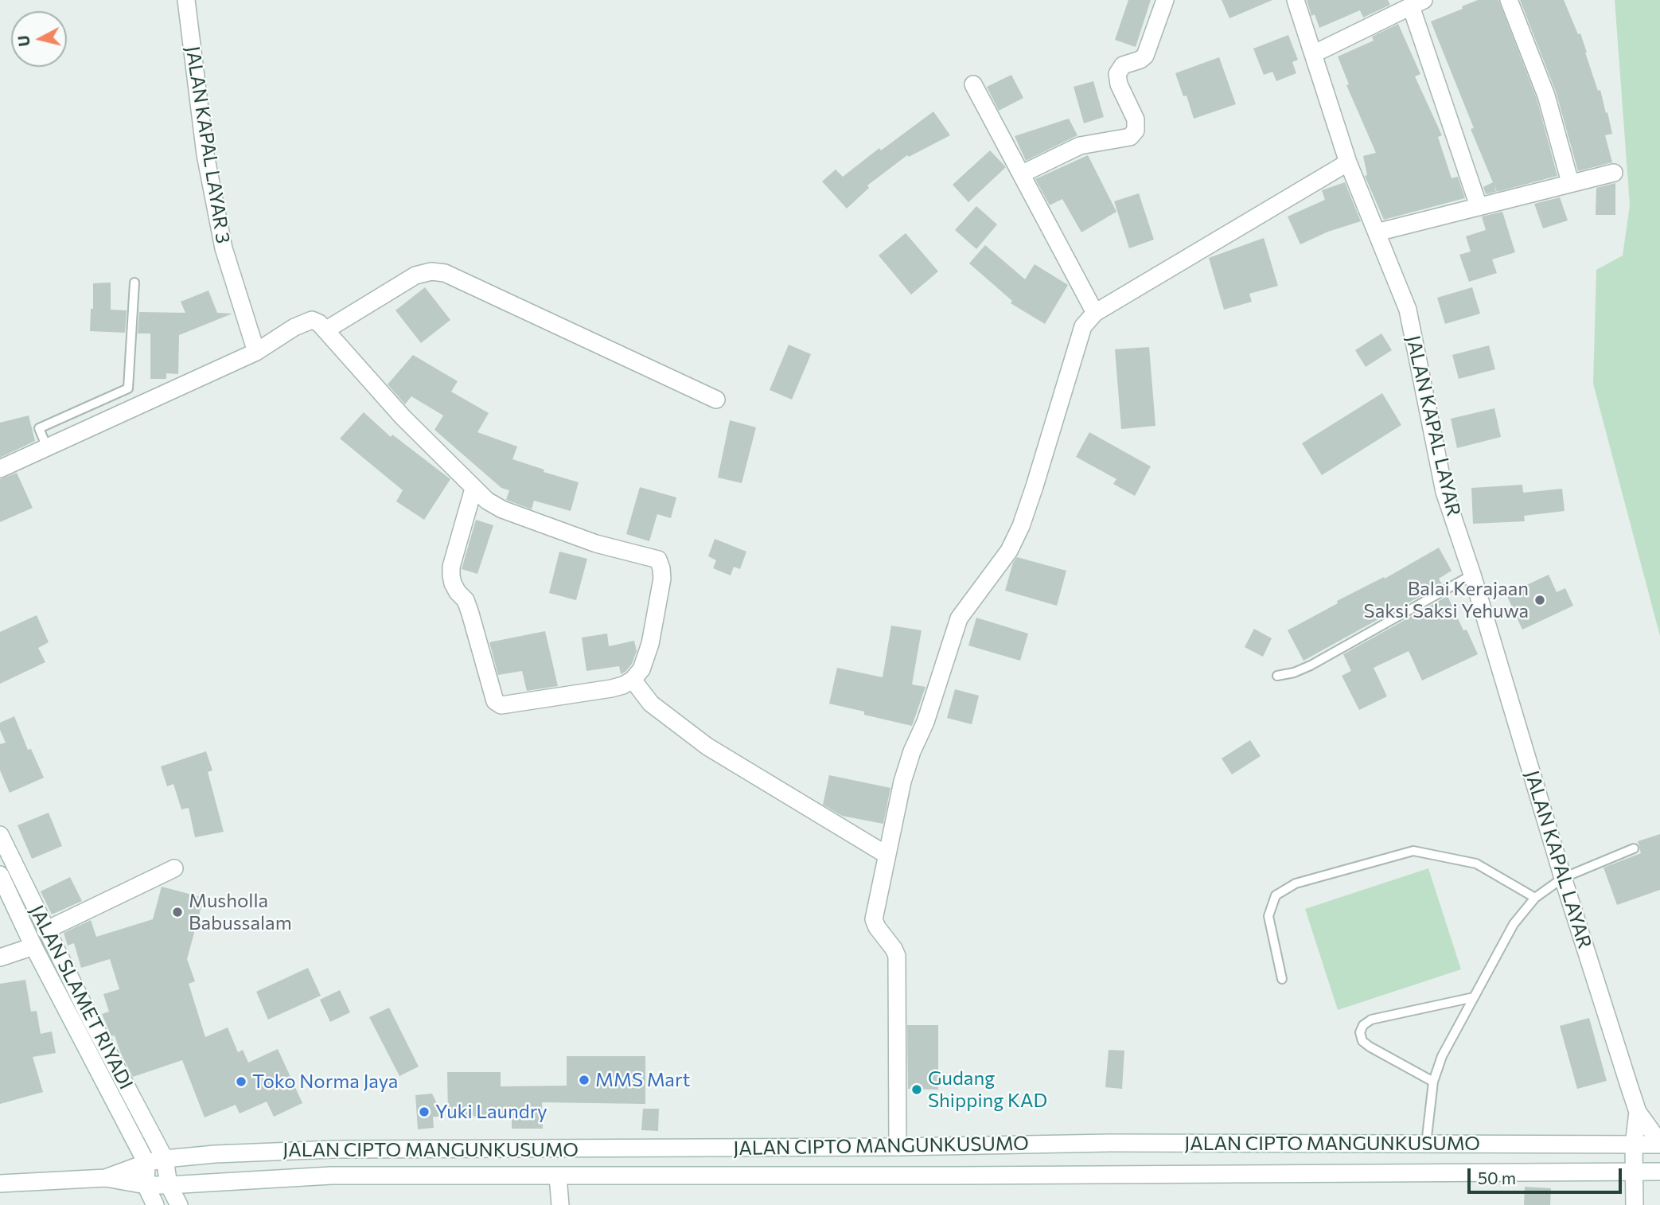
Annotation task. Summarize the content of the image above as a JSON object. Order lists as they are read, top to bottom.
{
  "streets": {
    "street": [
      "JALAN KAPAL LAYAR 3",
      "JALAN KAPAL LAYAR",
      "JALAN SLAMET RIYADI",
      "JALAN CIPTO MANGUNKUSUMO"
    ]
  },
  "crossings": [
    ["JALAN SLAMET RIYADI", "JALAN CIPTO MANGUNKUSUMO"]
  ],
  "places": [
    "Balai Kerajaan Saksi Saksi Yehuwa",
    "Musholla Babussalam",
    "MMS Mart",
    "Toko Norma Jaya",
    "Gudang Shipping KAD",
    "Yuki Laundry"
  ],
  "scale_bar": "50 m",
  "north": "left"
}
